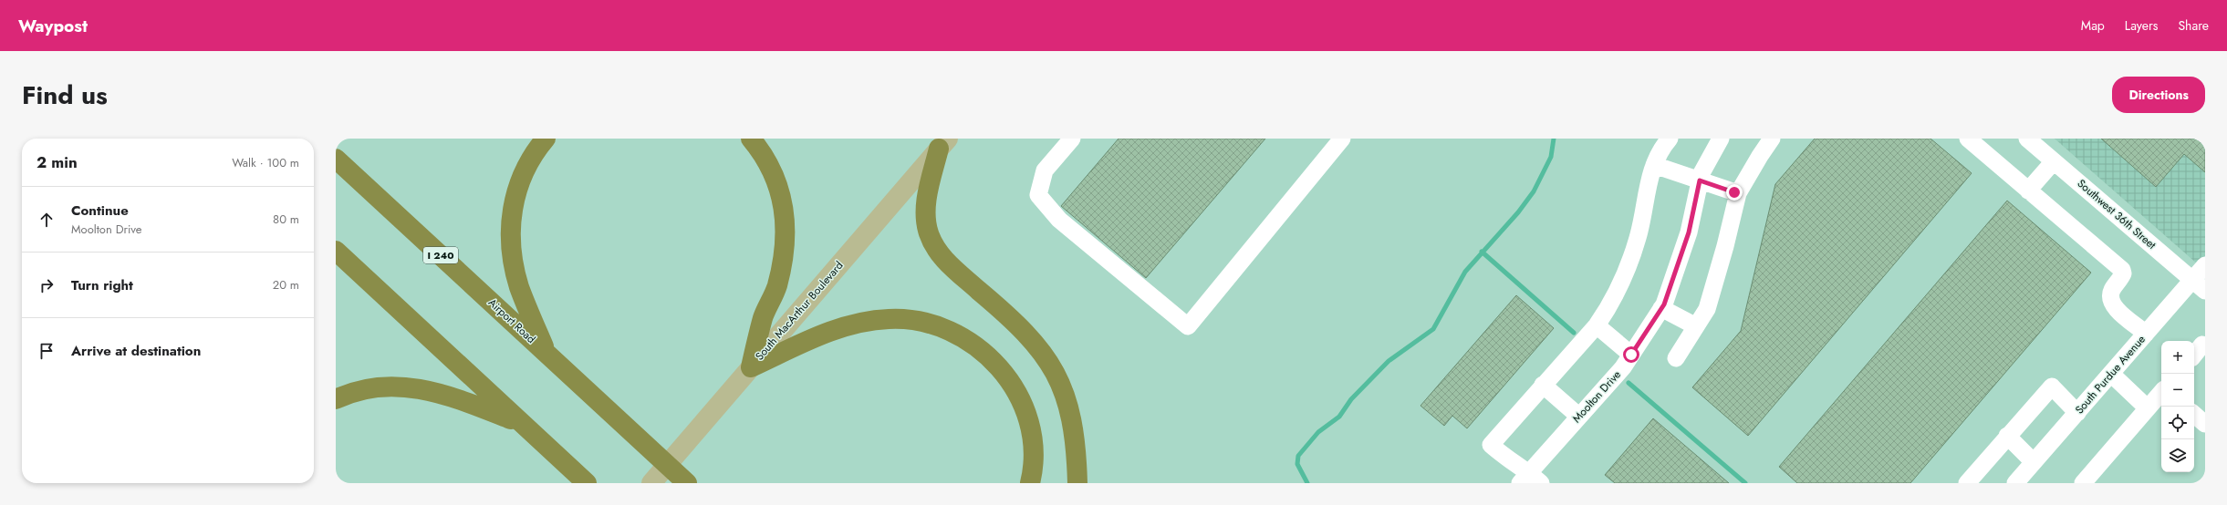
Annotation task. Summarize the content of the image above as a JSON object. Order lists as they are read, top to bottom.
{
  "streets": {
    "highway": ["I 240", "Airport Road"],
    "main road": ["South MacArthur Boulevard"],
    "street": ["Southwest 36th Street", "South Purdue Avenue", "Moolton Drive"]
  },
  "crossings": [
    ["Southwest 36th Street", "South Purdue Avenue"]
  ],
  "page": {
    "header": "Waypost",
    "nav": ["Map", "Layers", "Share"],
    "title": "Find us",
    "buttons": "Directions",
    "heading": ["2 min", "Walk · 100 m"],
    "list": [
      ["Continue", "Moolton Drive", "80 m"],
      ["Turn right", "20 m"],
      "Arrive at destination"
    ],
    "map_buttons": ["+", "−"]
  }
}
